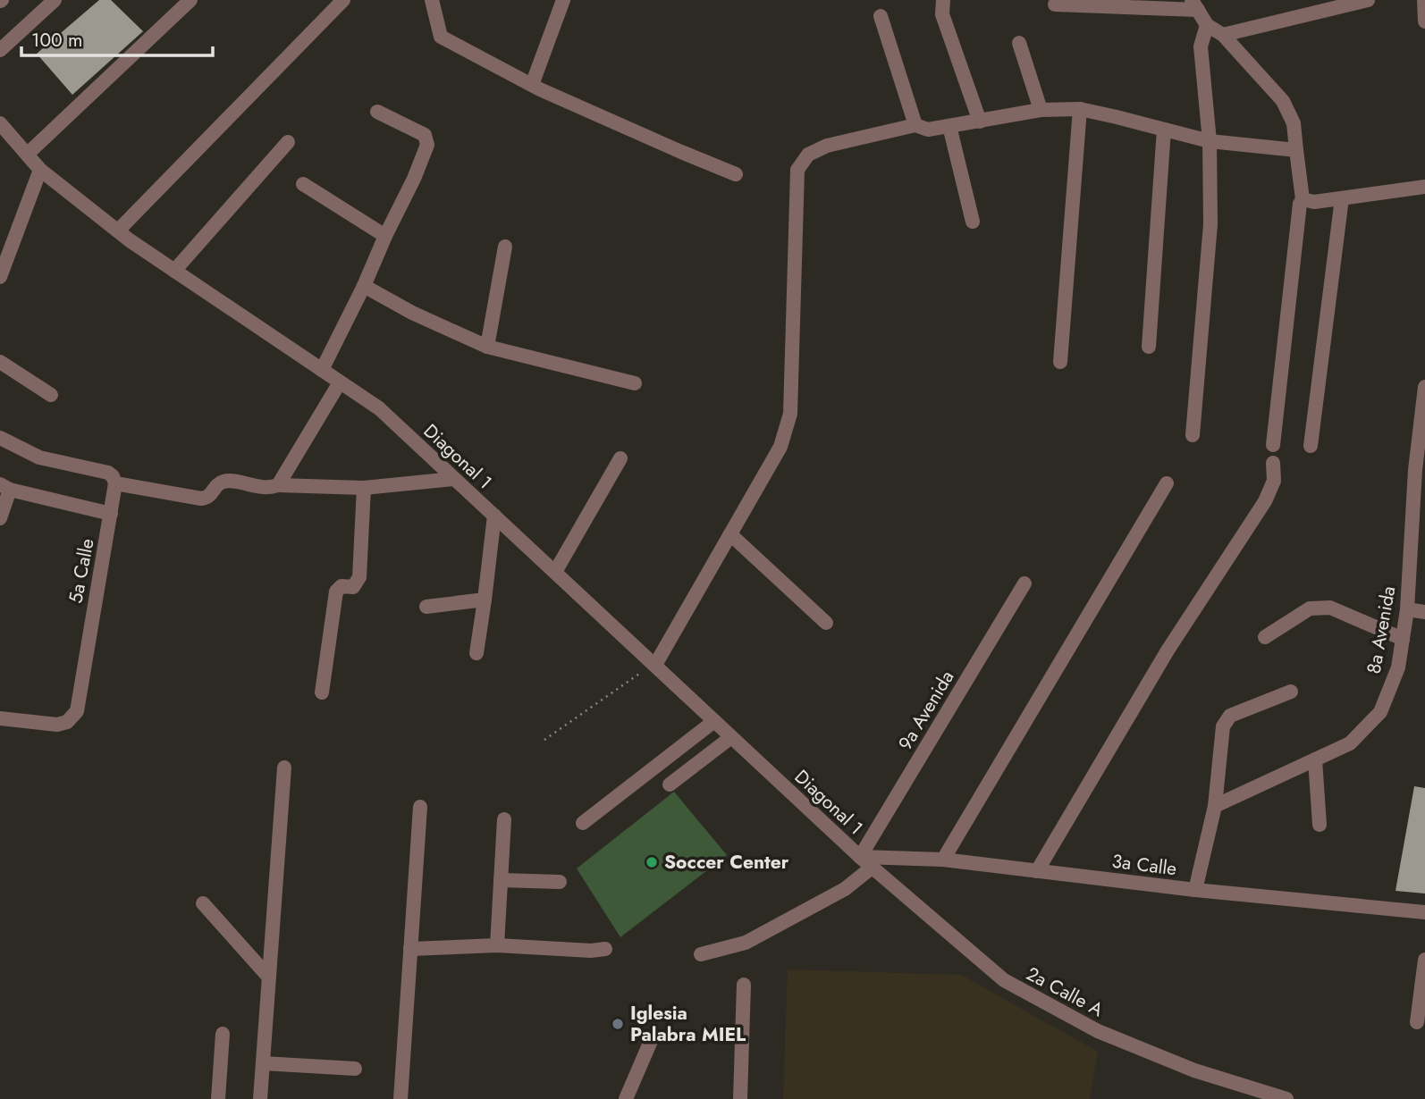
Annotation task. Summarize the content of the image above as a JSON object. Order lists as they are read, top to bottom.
{
  "streets": {
    "street": [
      "Diagonal 1",
      "5a Calle",
      "8a Avenida",
      "9a Avenida",
      "3a Calle",
      "2a Calle A"
    ]
  },
  "crossings": [
    ["Diagonal 1", "9a Avenida"],
    ["Diagonal 1", "3a Calle"],
    ["Diagonal 1", "2a Calle A"],
    ["9a Avenida", "3a Calle"],
    ["9a Avenida", "2a Calle A"],
    ["3a Calle", "2a Calle A"]
  ],
  "places": ["Soccer Center", "Iglesia Palabra MIEL"],
  "scale_bar": "100 m"
}
